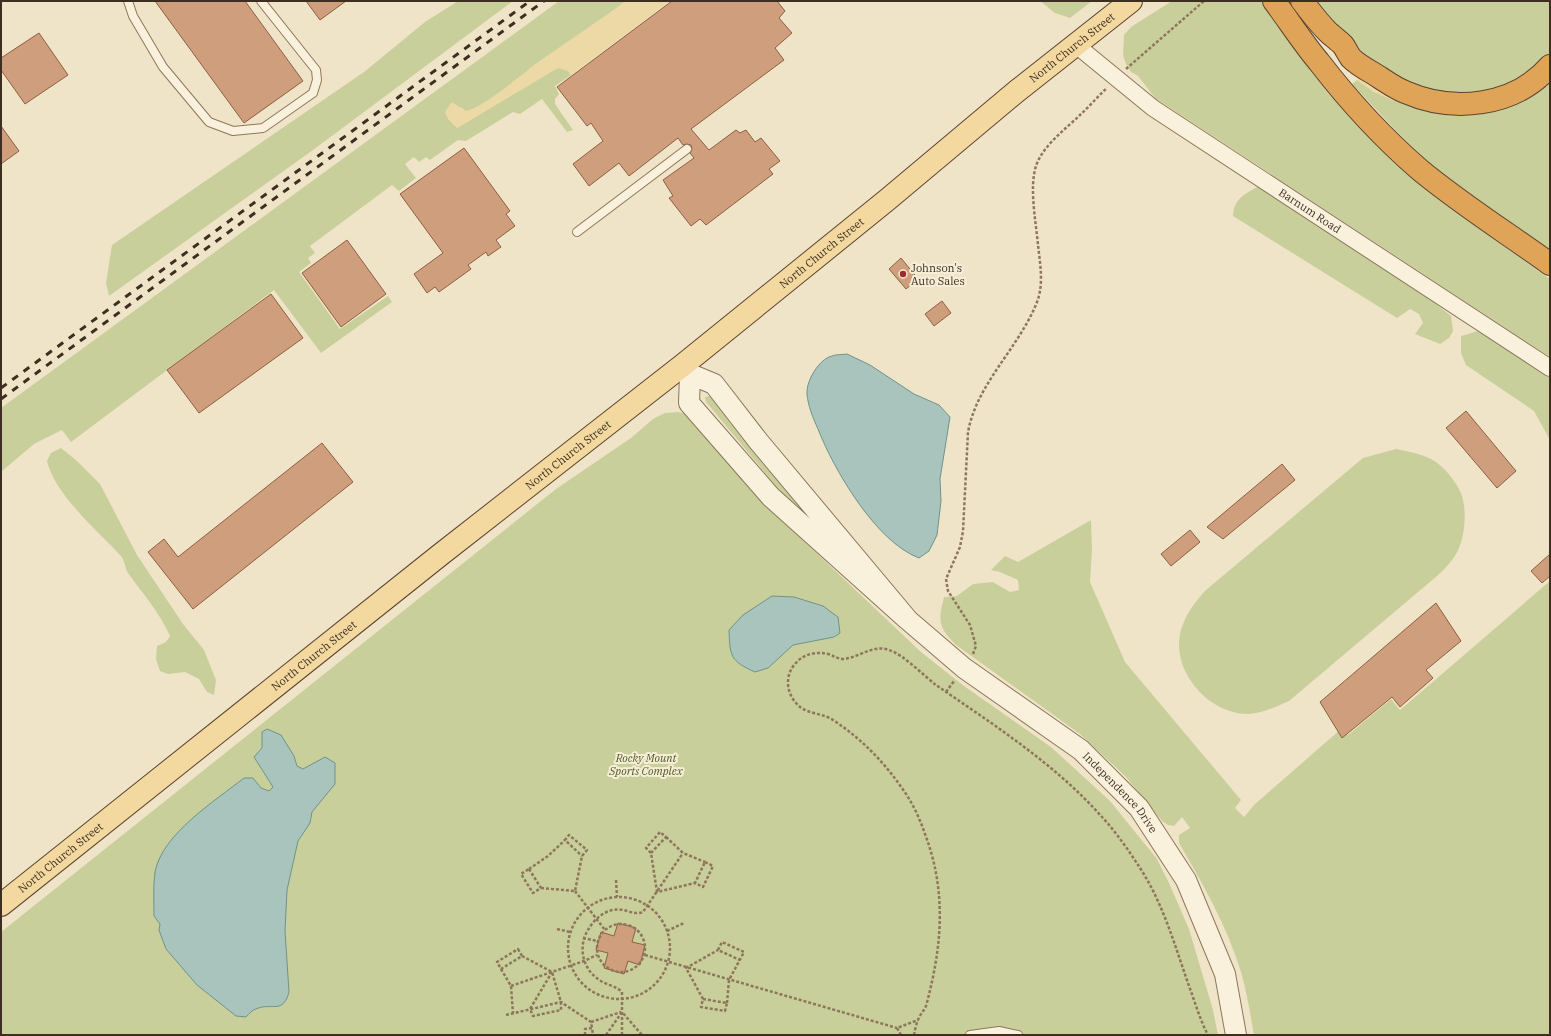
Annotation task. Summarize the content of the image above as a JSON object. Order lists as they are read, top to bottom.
{
  "streets": {
    "main road": ["North Church Street"],
    "street": ["Barnum Road", "Independence Drive"]
  },
  "crossings": [
    ["North Church Street", "Barnum Road"]
  ],
  "parks": ["Rocky Mount Sports Complex"],
  "places": ["Johnson's Auto Sales"]
}
